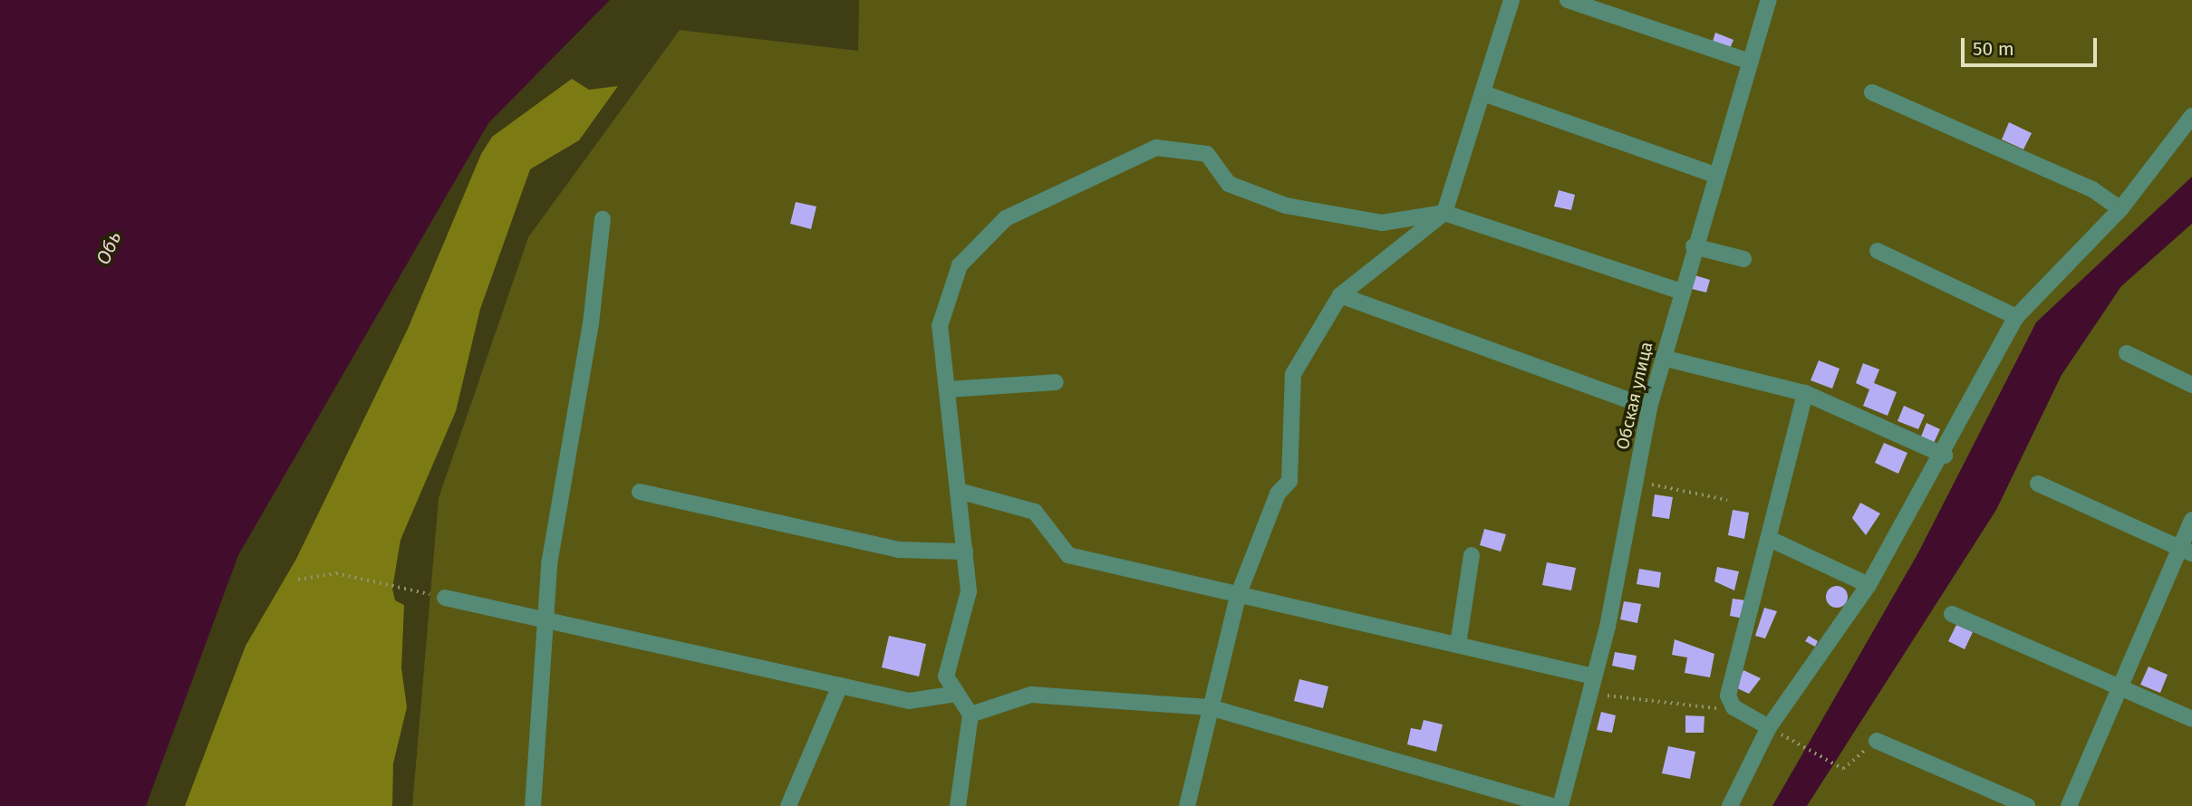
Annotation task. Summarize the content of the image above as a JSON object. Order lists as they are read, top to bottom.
{
  "streets": {
    "street": ["Обская улица"]
  },
  "water": ["Обь"],
  "scale_bar": "50 m"
}
